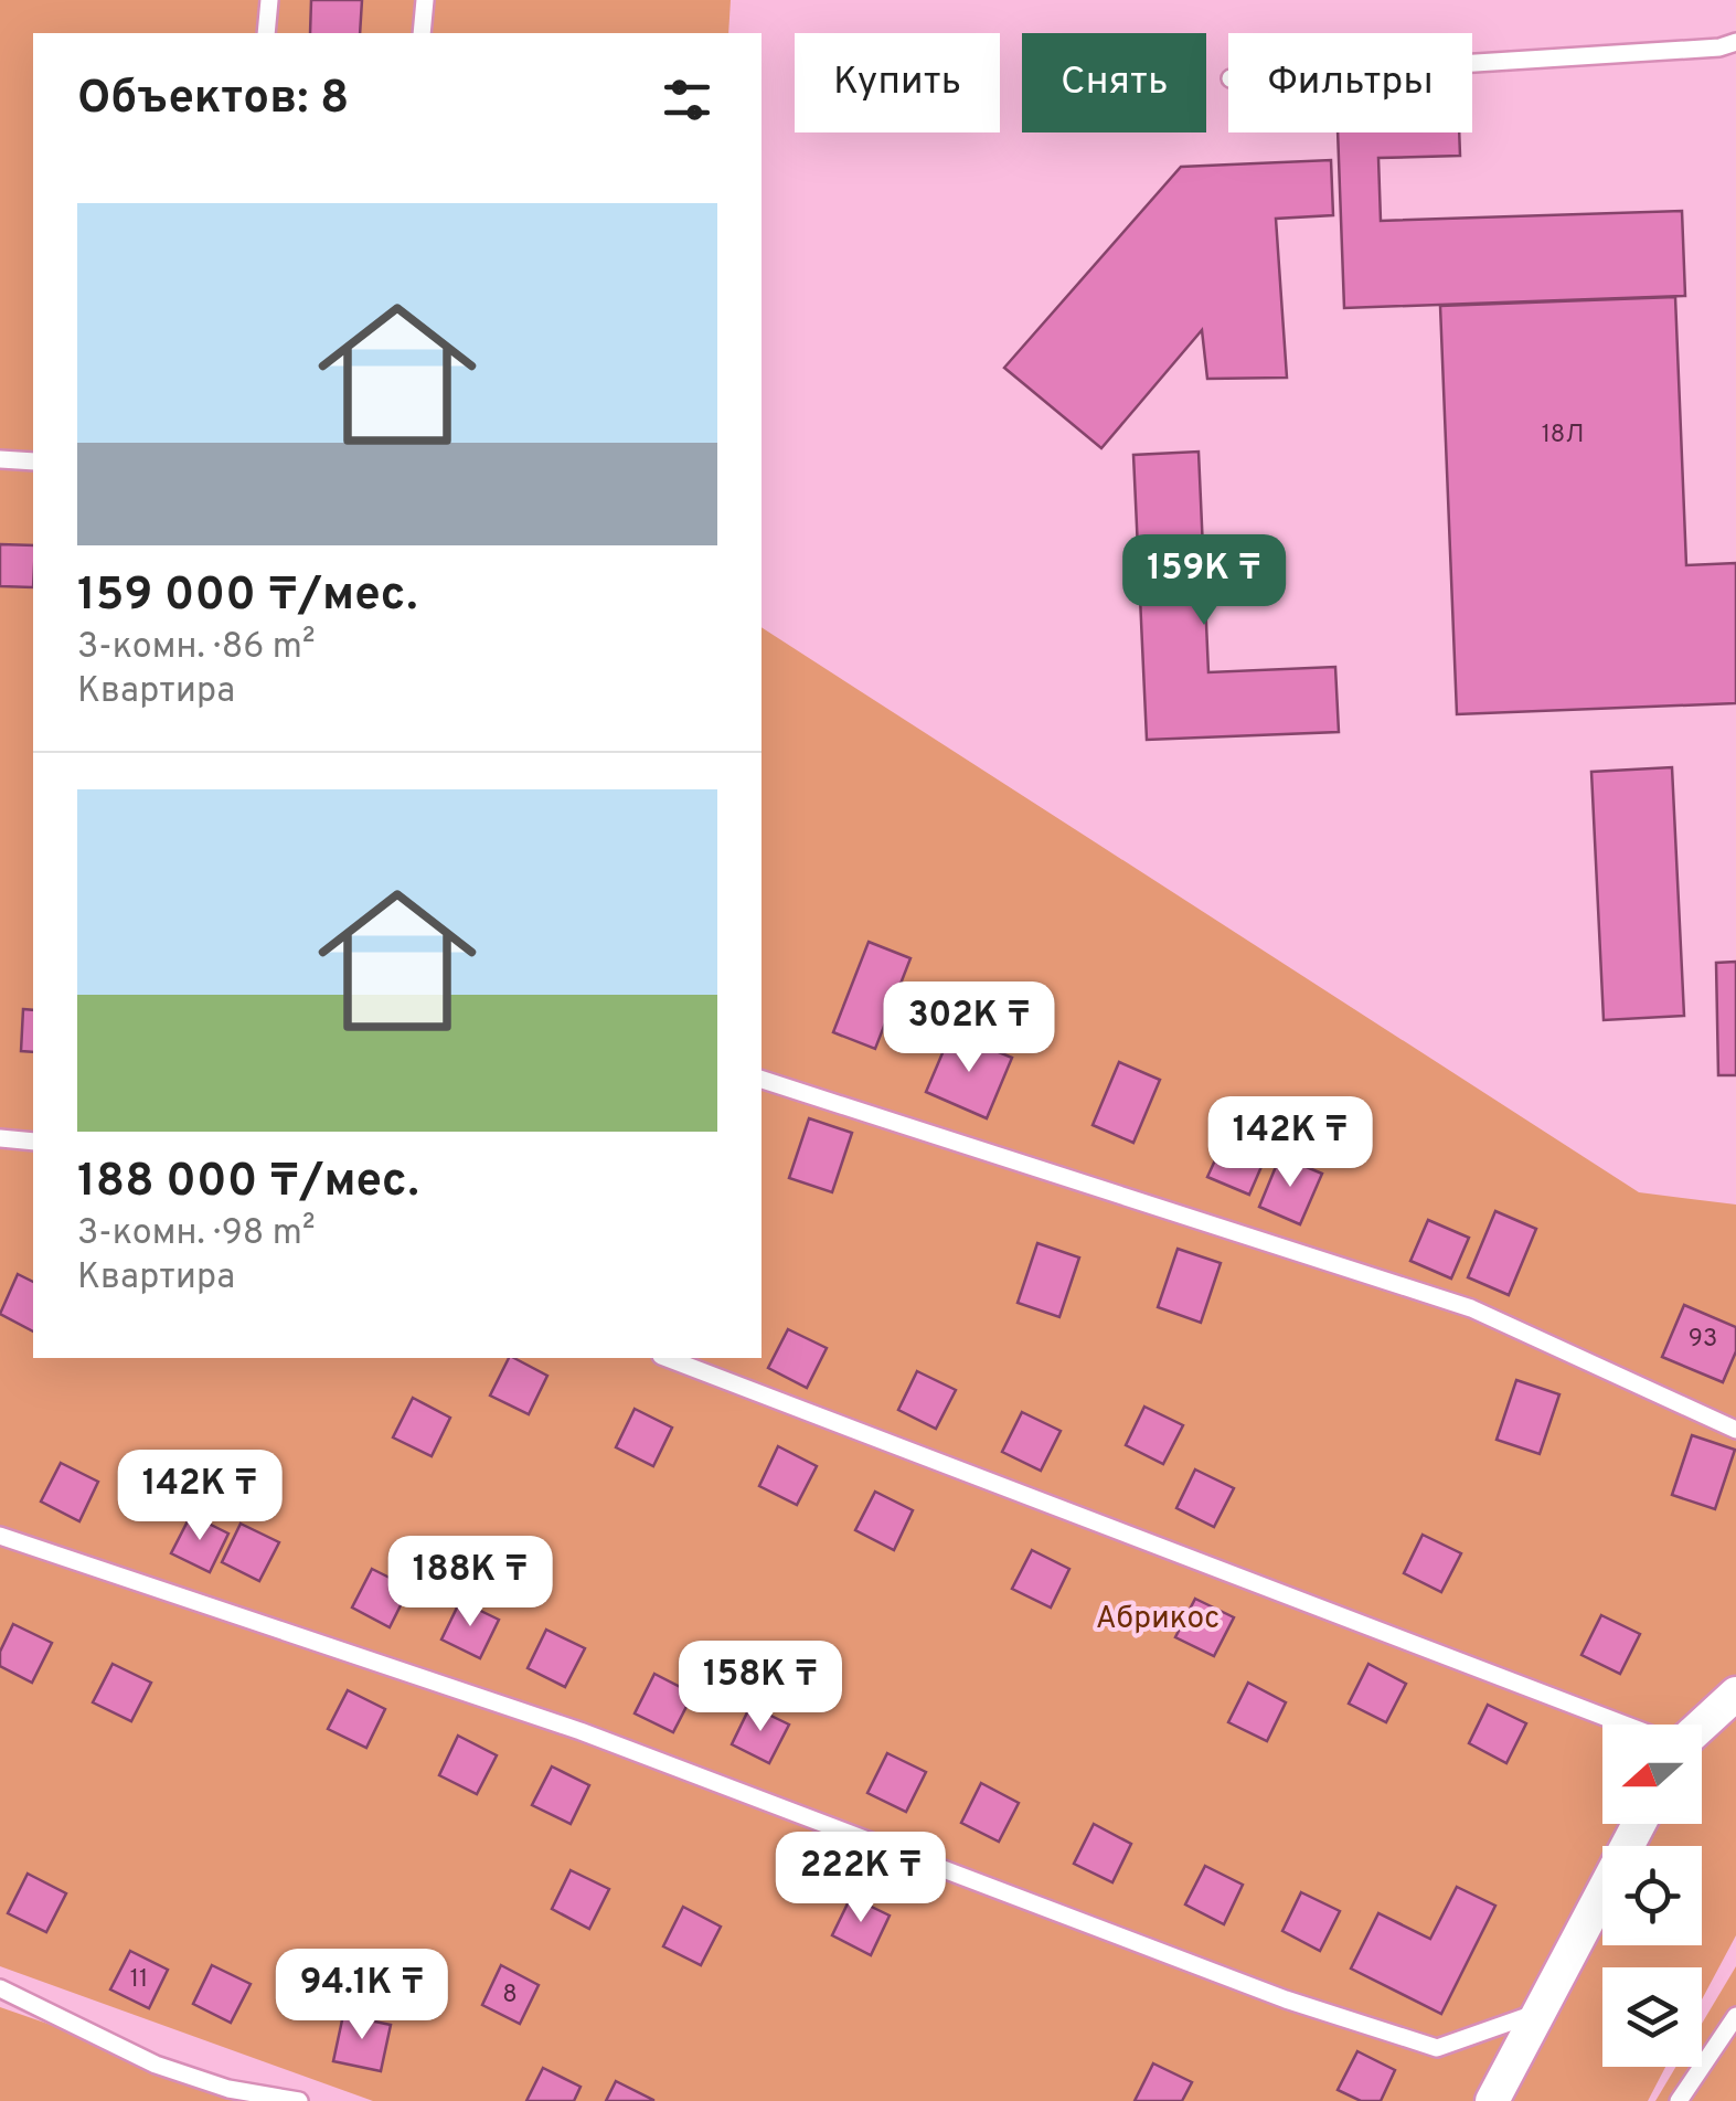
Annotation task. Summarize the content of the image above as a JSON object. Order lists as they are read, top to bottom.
{
  "parks": ["Абрикос"],
  "house_numbers": [
    "18Л",
    "93",
    "11",
    "8"
  ],
  "north": "left",
  "page": {
    "chip": ["Купить", "Снять", "Фильтры"],
    "heading": "Объектов: 8",
    "list": [
      {
        "name": "159 000 ₸/мес.",
        "note": "3-комн. · 86 m² · Квартира"
      },
      {
        "name": "188 000 ₸/мес.",
        "note": "3-комн. · 98 m² · Квартира"
      }
    ],
    "price": [
      "159K ₸",
      "302K ₸",
      "142K ₸",
      "142K ₸",
      "188K ₸",
      "158K ₸",
      "222K ₸",
      "94.1K ₸"
    ]
  }
}
